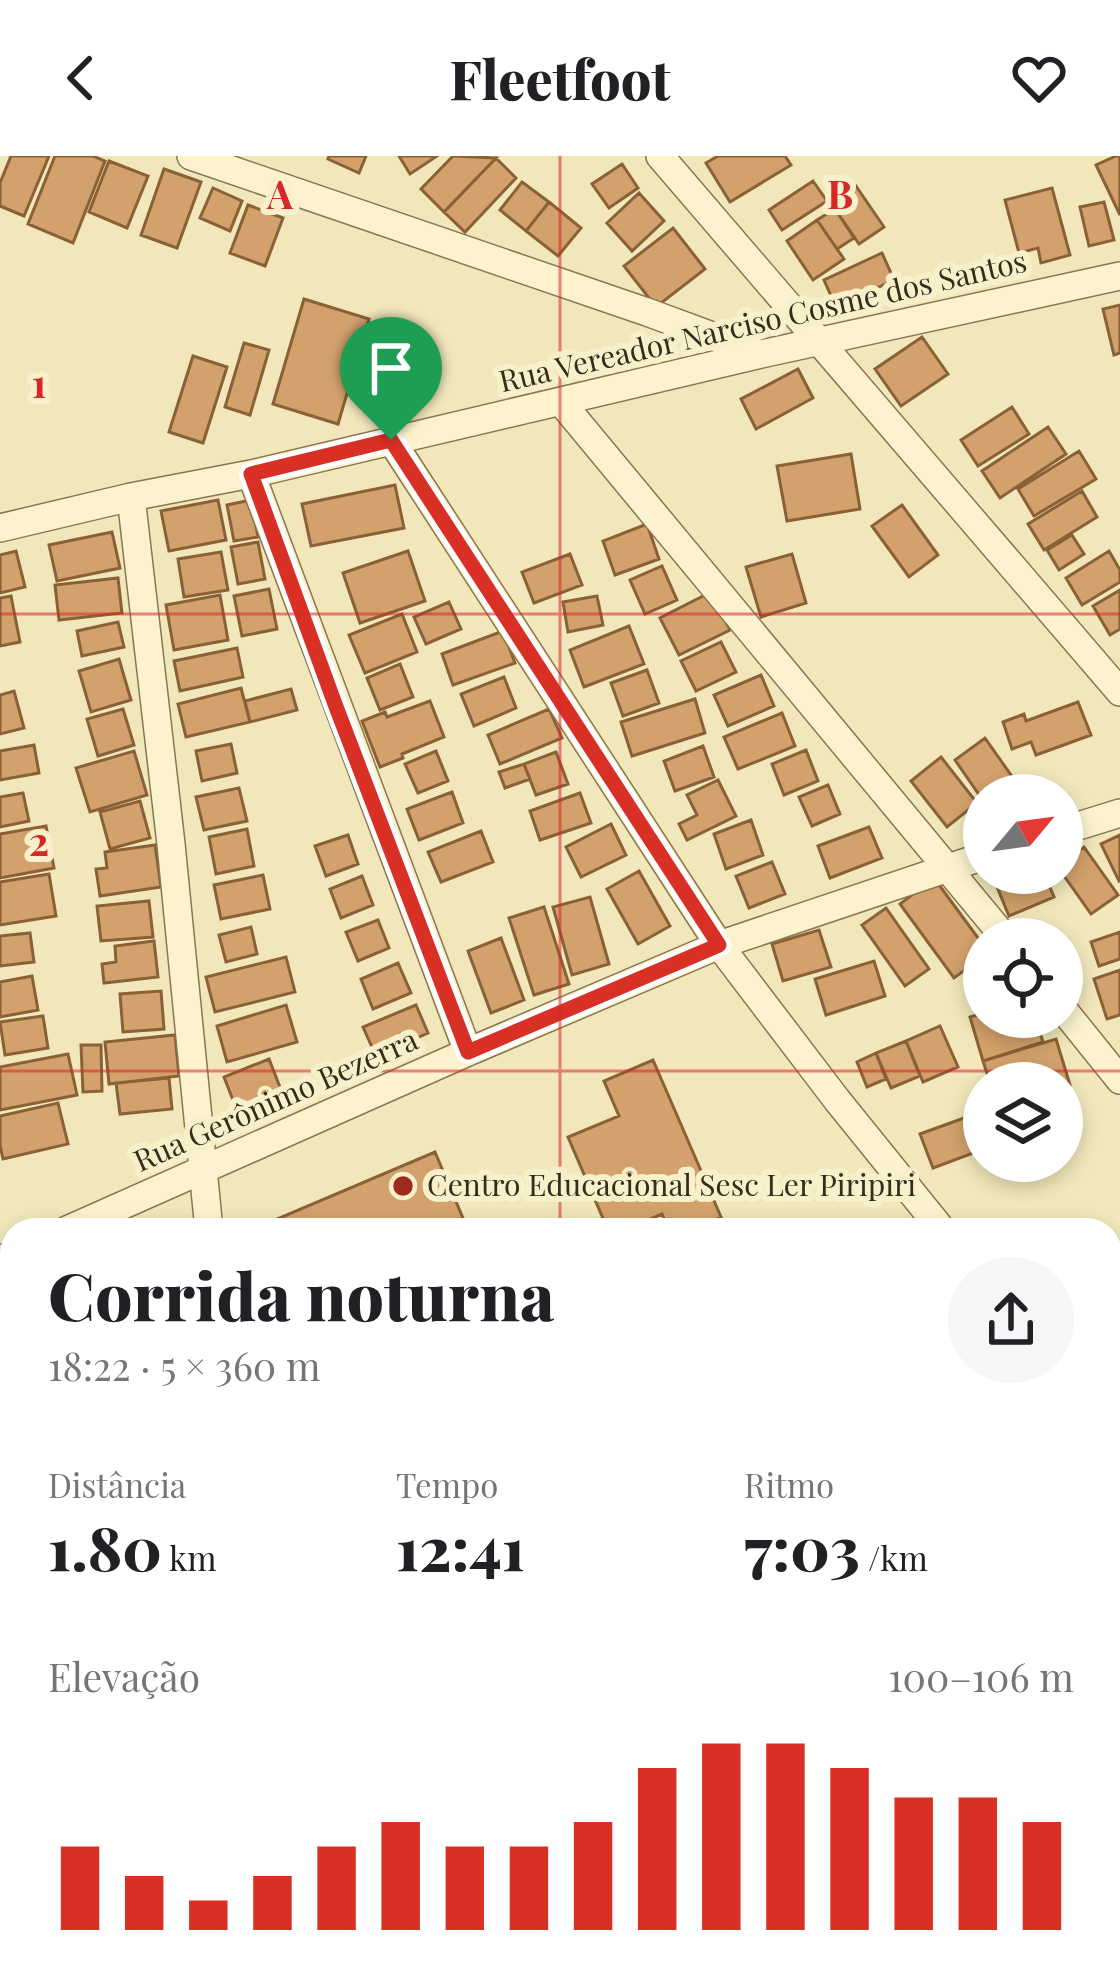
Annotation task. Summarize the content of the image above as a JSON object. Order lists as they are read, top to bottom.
{
  "streets": {
    "street": ["Rua Vereador Narciso Cosme dos Santos", "Rua Gerônimo Bezerra"]
  },
  "places": ["Centro Educacional Sesc Ler Piripiri"],
  "north": "top right",
  "page": {
    "header": "Fleetfoot",
    "heading": ["Corrida noturna", "18:22 · 5 × 360 m"],
    "stats": [
      ["Distância", "1.80 km"],
      ["Tempo", "12:41"],
      ["Ritmo", "7:03 /km"]
    ],
    "chart": ["Elevação", "100–106 m"]
  },
  "grid": {
    "columns": ["A", "B"],
    "rows": ["1", "2"]
  }
}
